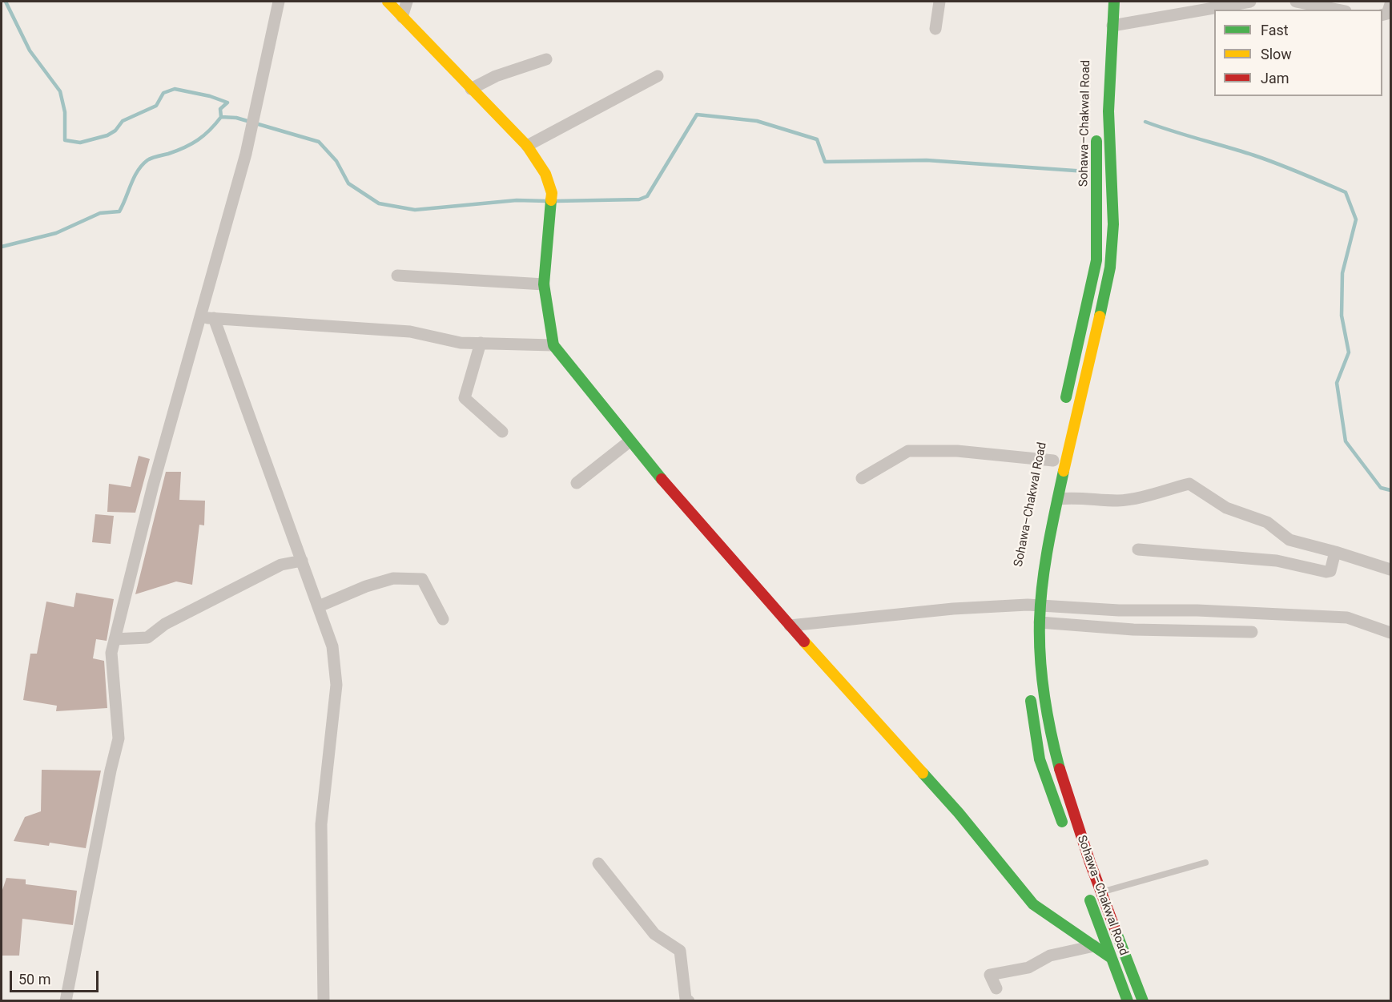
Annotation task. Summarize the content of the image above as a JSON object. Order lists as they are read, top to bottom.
{
  "streets": {
    "main road": ["Sohawa–Chakwal Road"]
  },
  "legend": ["Fast", "Slow", "Jam"],
  "scale_bar": "50 m"
}
